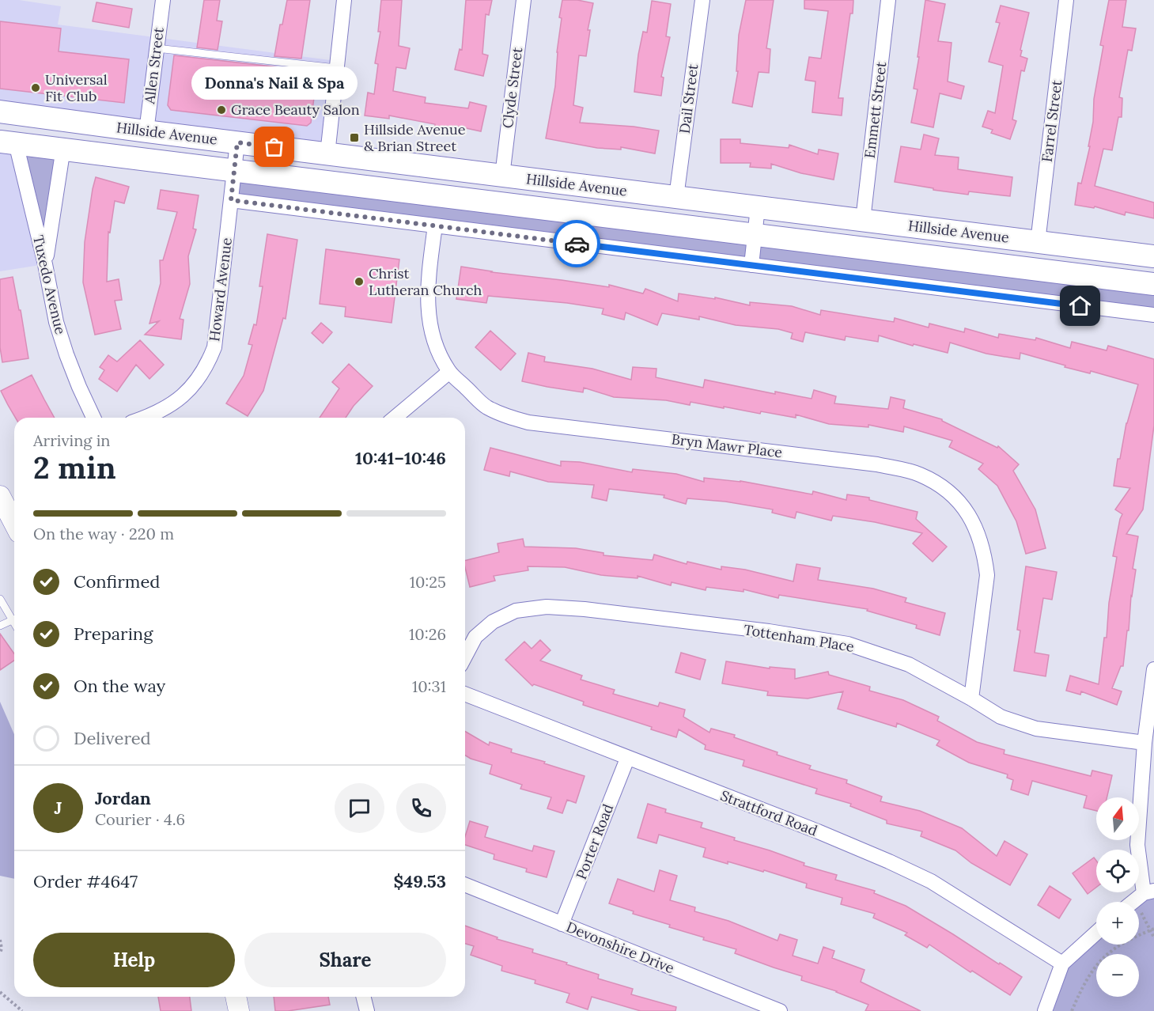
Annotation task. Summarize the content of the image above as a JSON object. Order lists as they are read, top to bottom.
{
  "streets": {
    "main road": ["Hillside Avenue"],
    "street": [
      "Allen Street",
      "Clyde Street",
      "Dail Street",
      "Emmett Street",
      "Farrel Street",
      "Tuxedo Avenue",
      "Howard Avenue",
      "Bryn Mawr Place",
      "Tottenham Place",
      "Strattford Road",
      "Porter Road",
      "Devonshire Drive"
    ]
  },
  "crossings": [
    ["Allen Street", "Hillside Avenue"],
    ["Clyde Street", "Hillside Avenue"],
    ["Dail Street", "Hillside Avenue"],
    ["Emmett Street", "Hillside Avenue"],
    ["Farrel Street", "Hillside Avenue"],
    ["Hillside Avenue", "Tuxedo Avenue"],
    ["Hillside Avenue", "Howard Avenue"],
    ["Bryn Mawr Place", "Tottenham Place"],
    ["Strattford Road", "Porter Road"],
    ["Porter Road", "Devonshire Drive"]
  ],
  "places": {
    "other": [
      "Universal Fit Club",
      "Grace Beauty Salon",
      "Donna's Nail & Spa",
      "Christ Lutheran Church"
    ],
    "transit": ["Hillside Avenue & Brian Street"]
  },
  "north": "top",
  "page": {
    "bubble": "Donna's Nail & Spa",
    "heading": ["2 min", "Arriving in", "10:41–10:46"],
    "panel": [
      "Jordan",
      "Courier · 4.6",
      "Order #4647",
      "$49.53"
    ],
    "bar": "On the way · 220 m",
    "list": [
      ["Confirmed", "10:25"],
      ["Preparing", "10:26"],
      ["On the way", "10:31"],
      "Delivered"
    ],
    "round": "J",
    "map_buttons": ["+", "−"],
    "buttons": ["Help", "Share"]
  }
}
